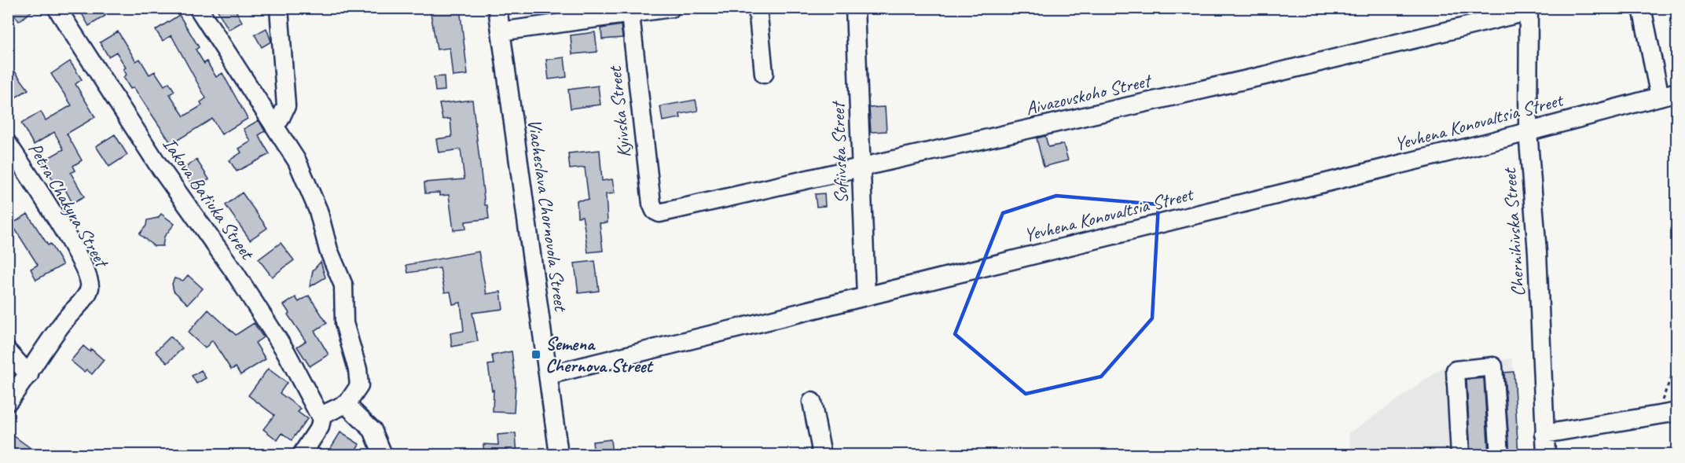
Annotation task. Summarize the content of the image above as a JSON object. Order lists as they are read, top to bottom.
{
  "streets": {
    "street": [
      "Aivazovskoho Street",
      "Kyivska Street",
      "Yevhena Konovaltsia Street",
      "Sofiivska Street",
      "Iakova Batiuka Street",
      "Petra Chakyra Street",
      "Viacheslava Chornovola Street",
      "Chernihivska Street"
    ]
  },
  "crossings": [
    ["Aivazovskoho Street", "Kyivska Street"],
    ["Aivazovskoho Street", "Sofiivska Street"],
    ["Aivazovskoho Street", "Chernihivska Street"],
    ["Yevhena Konovaltsia Street", "Sofiivska Street"],
    ["Yevhena Konovaltsia Street", "Viacheslava Chornovola Street"],
    ["Yevhena Konovaltsia Street", "Chernihivska Street"]
  ],
  "places": {
    "transit": ["Semena Chernova Street"]
  }
}
